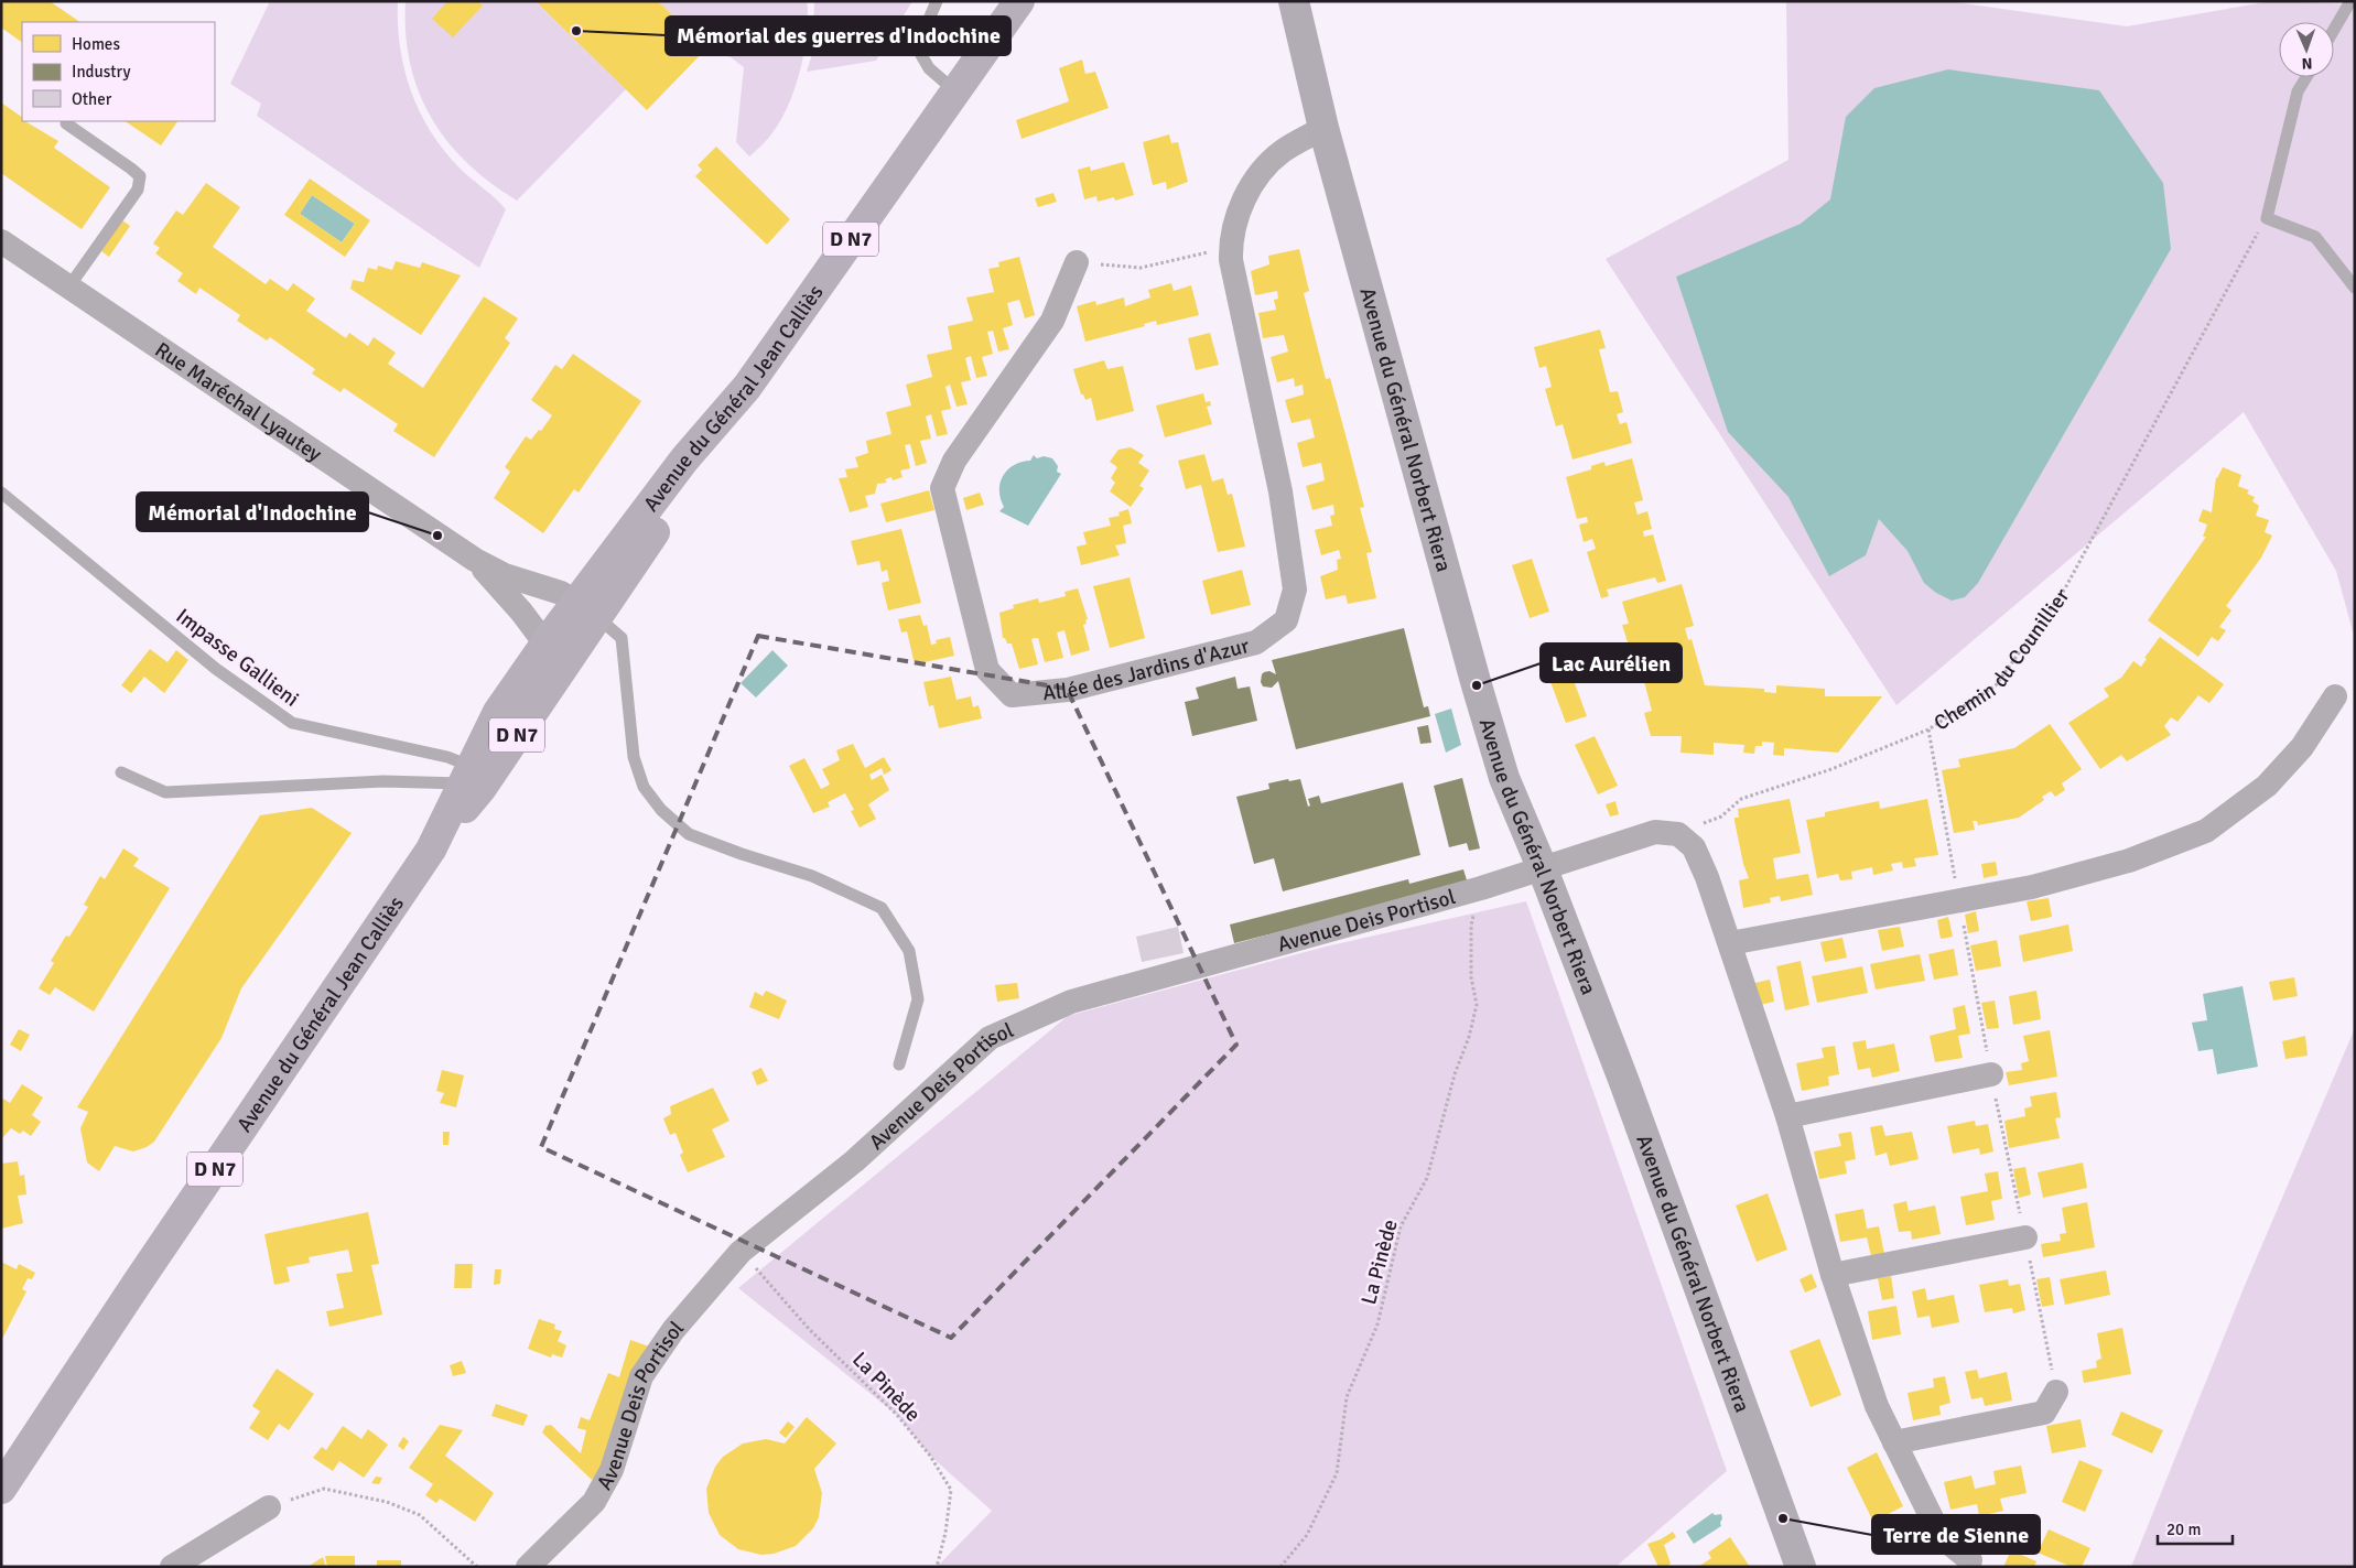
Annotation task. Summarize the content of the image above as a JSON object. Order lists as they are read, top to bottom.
{
  "streets": {
    "main road": ["D N7", "Avenue du Général Jean Calliès", "Avenue du Général Norbert Riera"],
    "street": ["Rue Maréchal Lyautey", "Allée des Jardins d'Azur", "Avenue Deis Portisol"],
    "lane": ["Impasse Gallieni"],
    "path": ["Chemin du Counillier", "La Pinède"]
  },
  "crossings": [
    ["D N7", "Avenue du Général Jean Calliès"],
    ["D N7", "Impasse Gallieni"],
    ["Avenue du Général Jean Calliès", "Impasse Gallieni"],
    ["Avenue du Général Norbert Riera", "Allée des Jardins d'Azur"],
    ["Avenue du Général Norbert Riera", "Avenue Deis Portisol"],
    ["Avenue Deis Portisol", "La Pinède"]
  ],
  "places": [
    "Mémorial des guerres d'Indochine",
    "Mémorial d'Indochine",
    "Lac Aurélien",
    "Terre de Sienne"
  ],
  "legend": ["Homes", "Industry", "Other"],
  "scale_bar": "20 m",
  "north": "bottom"
}
